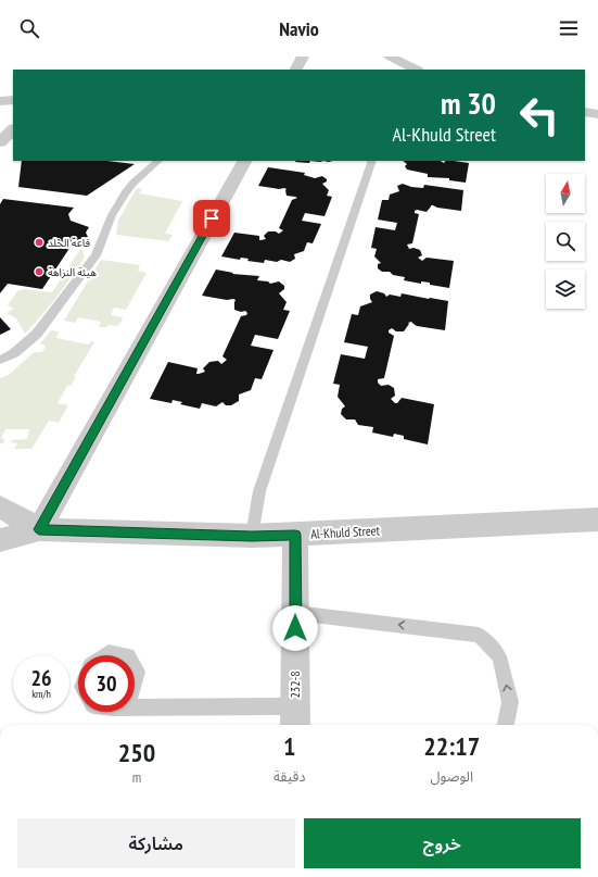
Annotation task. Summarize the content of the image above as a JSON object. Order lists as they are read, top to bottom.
{
  "streets": {
    "street": ["Al-Khuld Street", "232-8"]
  },
  "crossings": [
    ["Al-Khuld Street", "232-8"]
  ],
  "places": ["قاعة الخلد", "هيئة النزاهة"],
  "north": "top",
  "page": {
    "header": "Navio",
    "turn": ["30 m", "Al-Khuld Street"],
    "speed": "26 km/h",
    "limit": "30",
    "eta": [
      "22:17",
      "الوصول",
      "1",
      "دقيقة",
      "250",
      "m"
    ],
    "buttons": ["خروج", "مشاركة"]
  }
}
